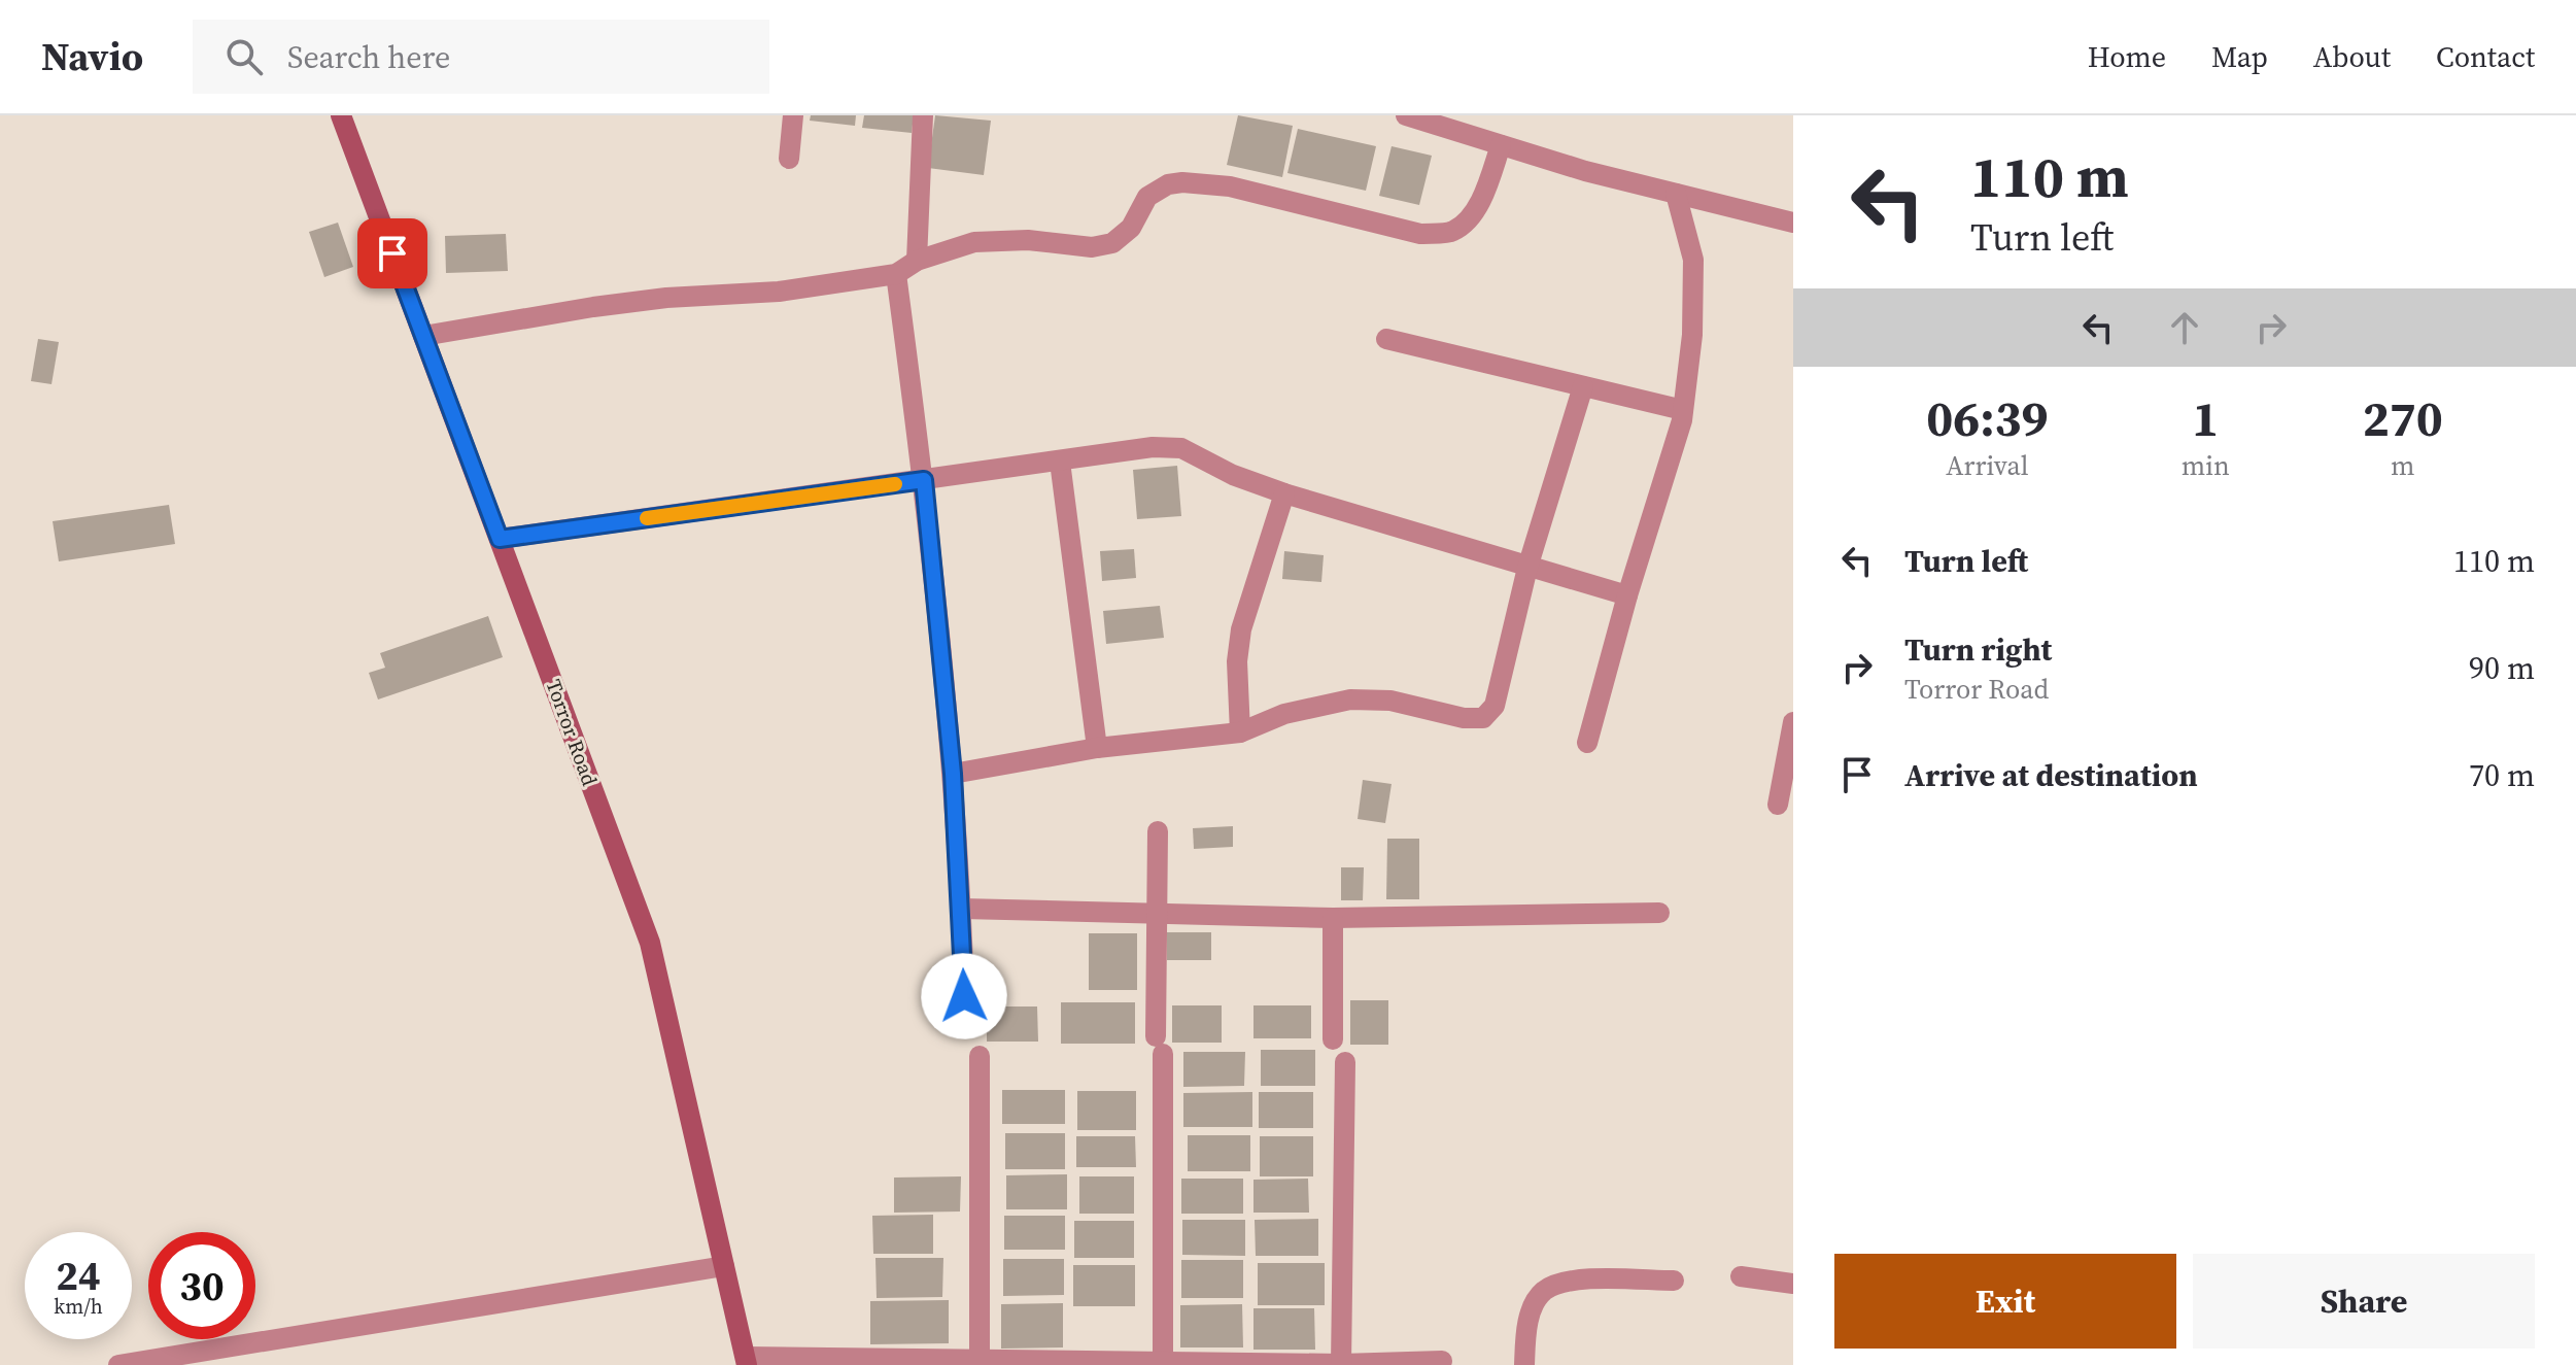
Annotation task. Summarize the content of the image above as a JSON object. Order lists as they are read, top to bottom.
{
  "streets": {
    "street": ["Torror Road"]
  },
  "page": {
    "header": "Navio",
    "search": "Search here",
    "nav": [
      "Home",
      "Map",
      "About",
      "Contact"
    ],
    "turn": ["110 m", "Turn left"],
    "eta": [
      "06:39",
      "Arrival",
      "1",
      "min",
      "270",
      "m"
    ],
    "list": [
      {
        "name": "Turn left",
        "value": "110 m"
      },
      {
        "name": "Turn right",
        "note": "Torror Road",
        "value": "90 m"
      },
      {
        "name": "Arrive at destination",
        "value": "70 m"
      }
    ],
    "speed": "24 km/h",
    "limit": "30",
    "buttons": ["Exit", "Share"]
  }
}
